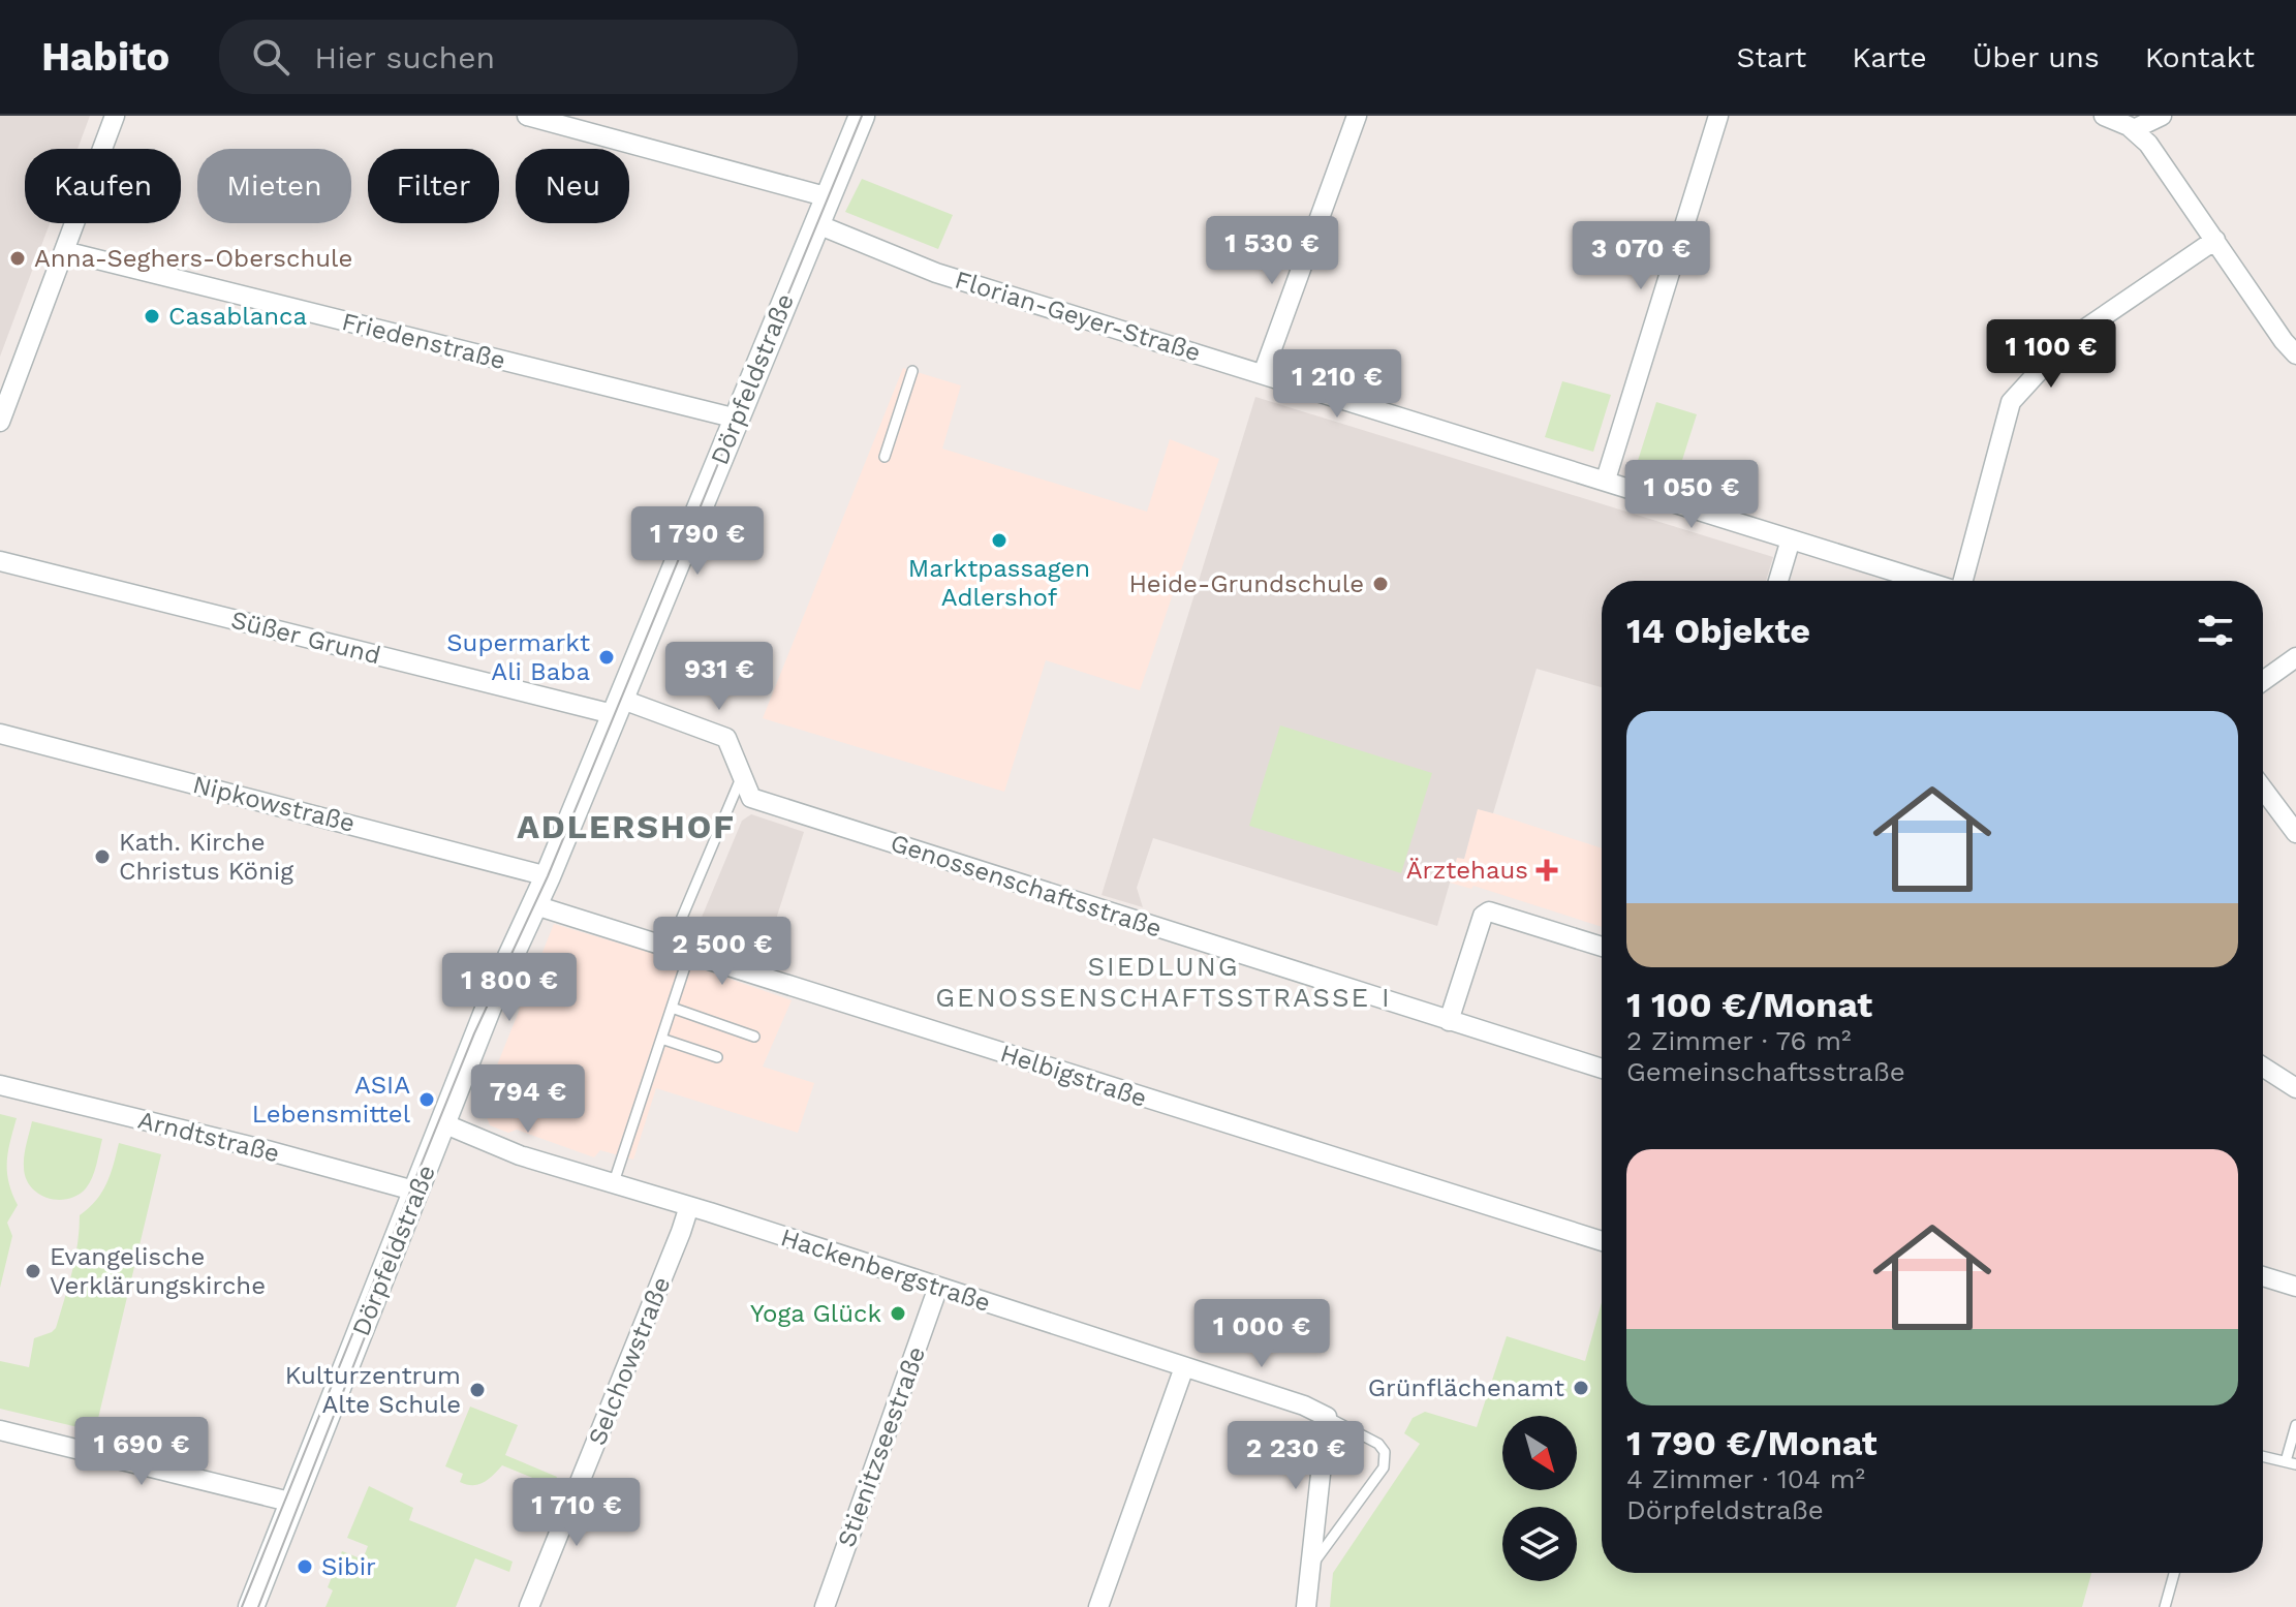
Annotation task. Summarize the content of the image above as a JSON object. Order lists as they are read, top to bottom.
{
  "streets": {
    "street": [
      "Florian-Geyer-Straße",
      "Friedenstraße",
      "Dörpfeldstraße",
      "Süßer Grund",
      "Nipkowstraße",
      "Genossenschaftsstraße",
      "Helbigstraße",
      "Arndtstraße",
      "Hackenbergstraße",
      "Selchowstraße",
      "Stienitzseestraße"
    ]
  },
  "crossings": [
    ["Florian-Geyer-Straße", "Dörpfeldstraße"],
    ["Friedenstraße", "Dörpfeldstraße"],
    ["Dörpfeldstraße", "Süßer Grund"],
    ["Dörpfeldstraße", "Nipkowstraße"],
    ["Dörpfeldstraße", "Genossenschaftsstraße"],
    ["Dörpfeldstraße", "Helbigstraße"],
    ["Dörpfeldstraße", "Arndtstraße"],
    ["Dörpfeldstraße", "Hackenbergstraße"],
    ["Süßer Grund", "Genossenschaftsstraße"],
    ["Hackenbergstraße", "Selchowstraße"],
    ["Hackenbergstraße", "Stienitzseestraße"]
  ],
  "districts": ["ADLERSHOF", "SIEDLUNG GENOSSENSCHAFTSSTRASSE I"],
  "places": {
    "other": [
      "Anna-Seghers-Oberschule",
      "Casablanca",
      "Marktpassagen Adlershof",
      "Heide-Grundschule",
      "Supermarkt Ali Baba",
      "Kath. Kirche Christus König",
      "ASIA Lebensmittel",
      "Evangelische Verklärungskirche",
      "Yoga Glück",
      "Grünflächenamt",
      "Kulturzentrum Alte Schule",
      "Sibir"
    ],
    "health": ["Ärztehaus"]
  },
  "north": "bottom right",
  "page": {
    "header": "Habito",
    "search": "Hier suchen",
    "nav": [
      "Start",
      "Karte",
      "Über uns",
      "Kontakt"
    ],
    "chip": [
      "Kaufen",
      "Mieten",
      "Filter",
      "Neu"
    ],
    "price": [
      "1 530 €",
      "3 070 €",
      "1 100 €",
      "1 210 €",
      "1 050 €",
      "1 790 €",
      "931 €",
      "2 500 €",
      "1 800 €",
      "794 €",
      "1 000 €",
      "1 690 €",
      "2 230 €",
      "1 710 €"
    ],
    "heading": "14 Objekte",
    "list": [
      {
        "name": "1 100 €/Monat",
        "note": "2 Zimmer · 76 m² · Gemeinschaftsstraße"
      },
      {
        "name": "1 790 €/Monat",
        "note": "4 Zimmer · 104 m² · Dörpfeldstraße"
      }
    ]
  }
}
